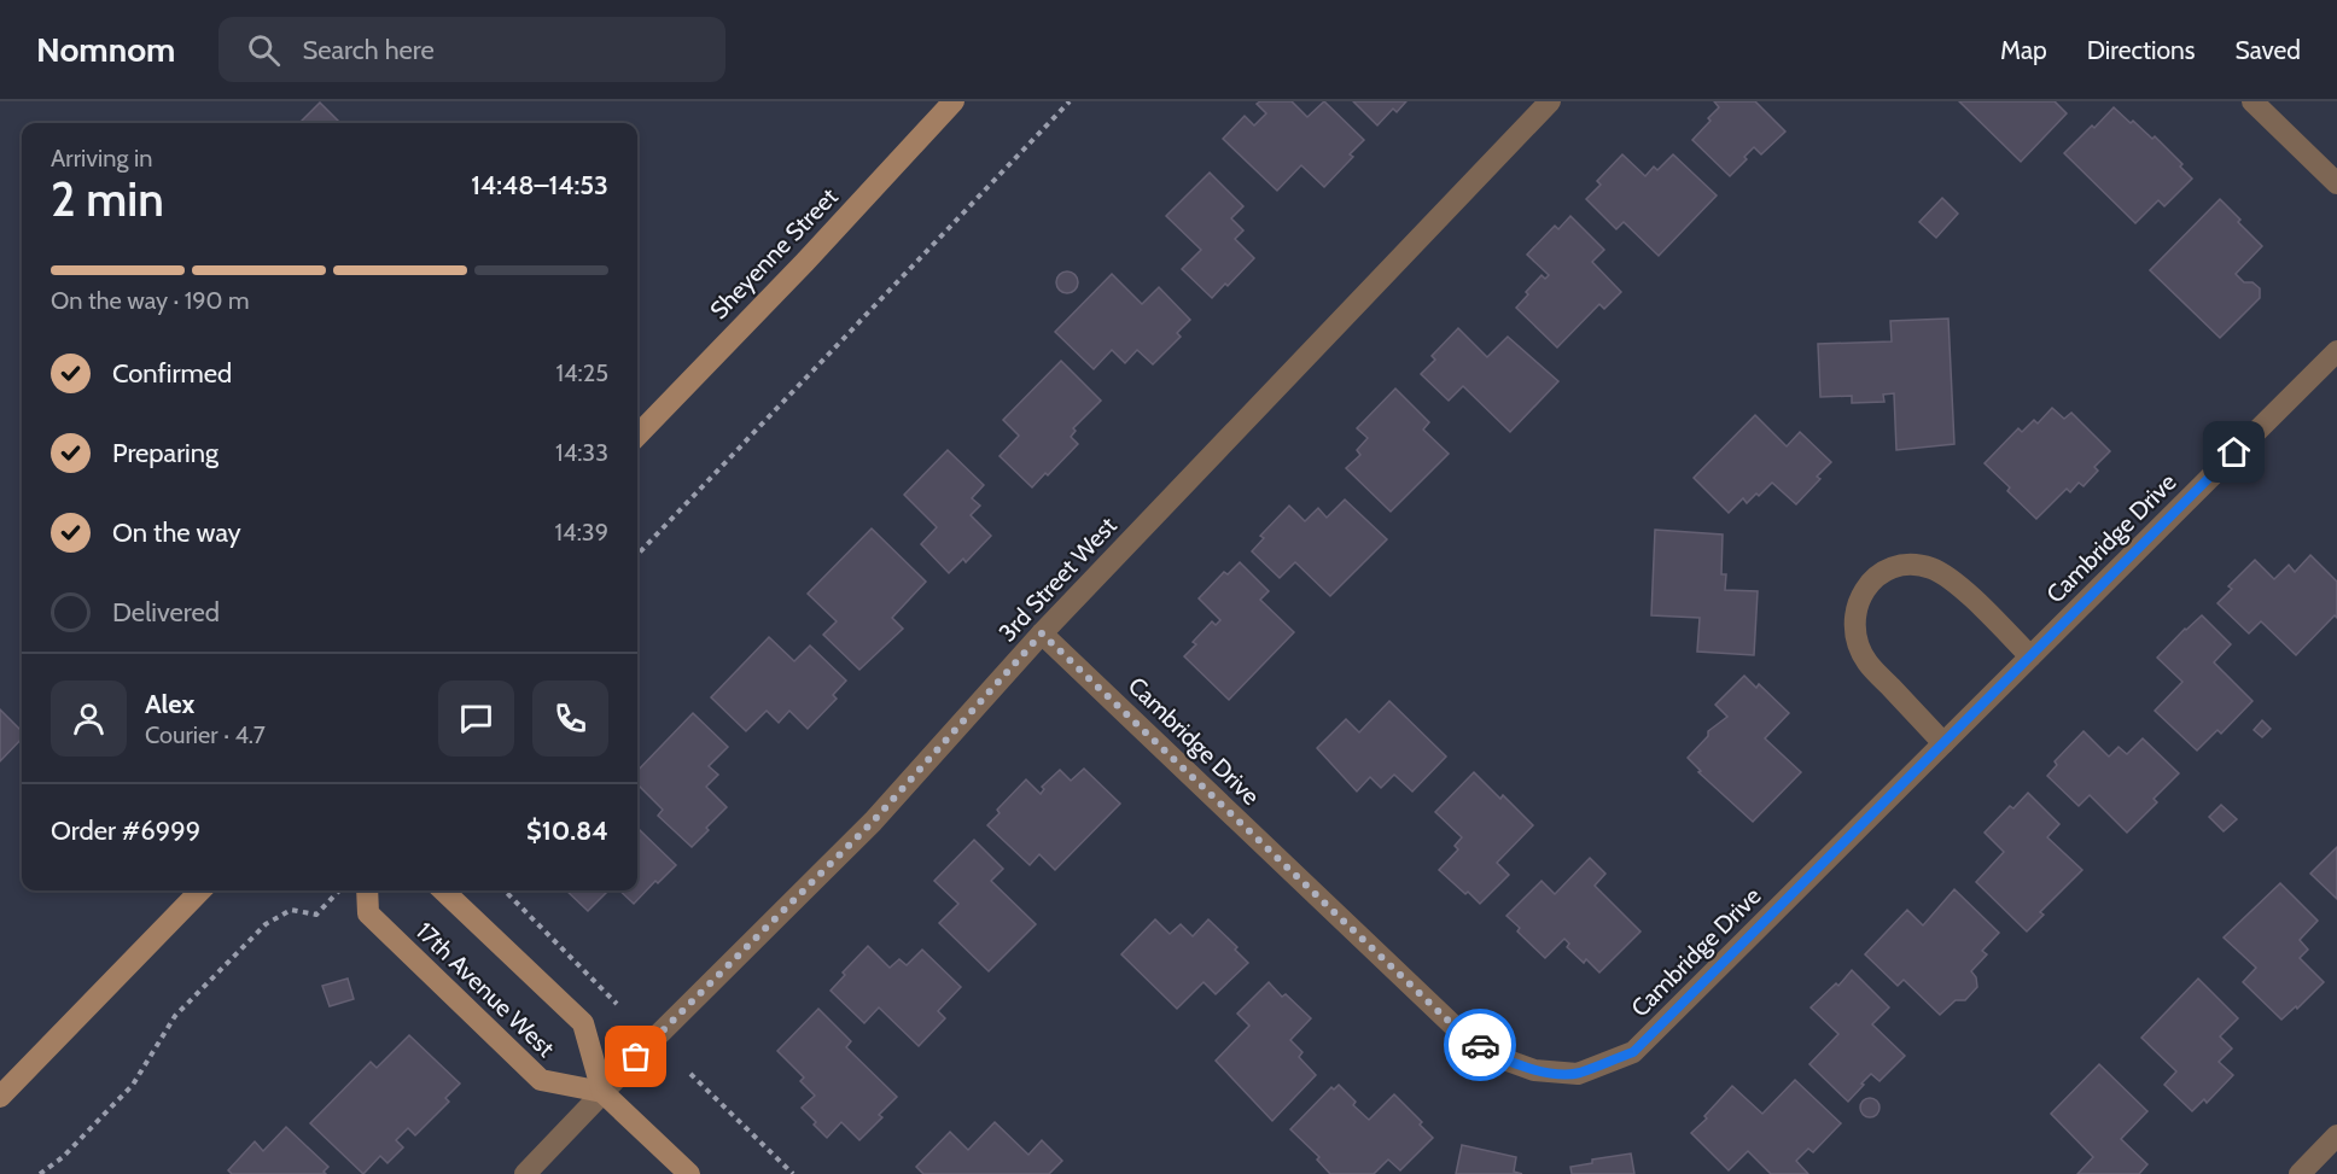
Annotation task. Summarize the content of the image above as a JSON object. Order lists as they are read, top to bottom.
{
  "streets": {
    "main road": ["Sheyenne Street", "17th Avenue West"],
    "street": ["Cambridge Drive", "3rd Street West"]
  },
  "crossings": [
    ["Cambridge Drive", "3rd Street West"],
    ["3rd Street West", "17th Avenue West"]
  ],
  "page": {
    "header": "Nomnom",
    "search": "Search here",
    "nav": ["Map", "Directions", "Saved"],
    "heading": ["2 min", "Arriving in", "14:48–14:53"],
    "panel": [
      "Alex",
      "Courier · 4.7",
      "Order #6999",
      "$10.84"
    ],
    "bar": "On the way · 190 m",
    "list": [
      ["Confirmed", "14:25"],
      ["Preparing", "14:33"],
      ["On the way", "14:39"],
      "Delivered"
    ]
  }
}
